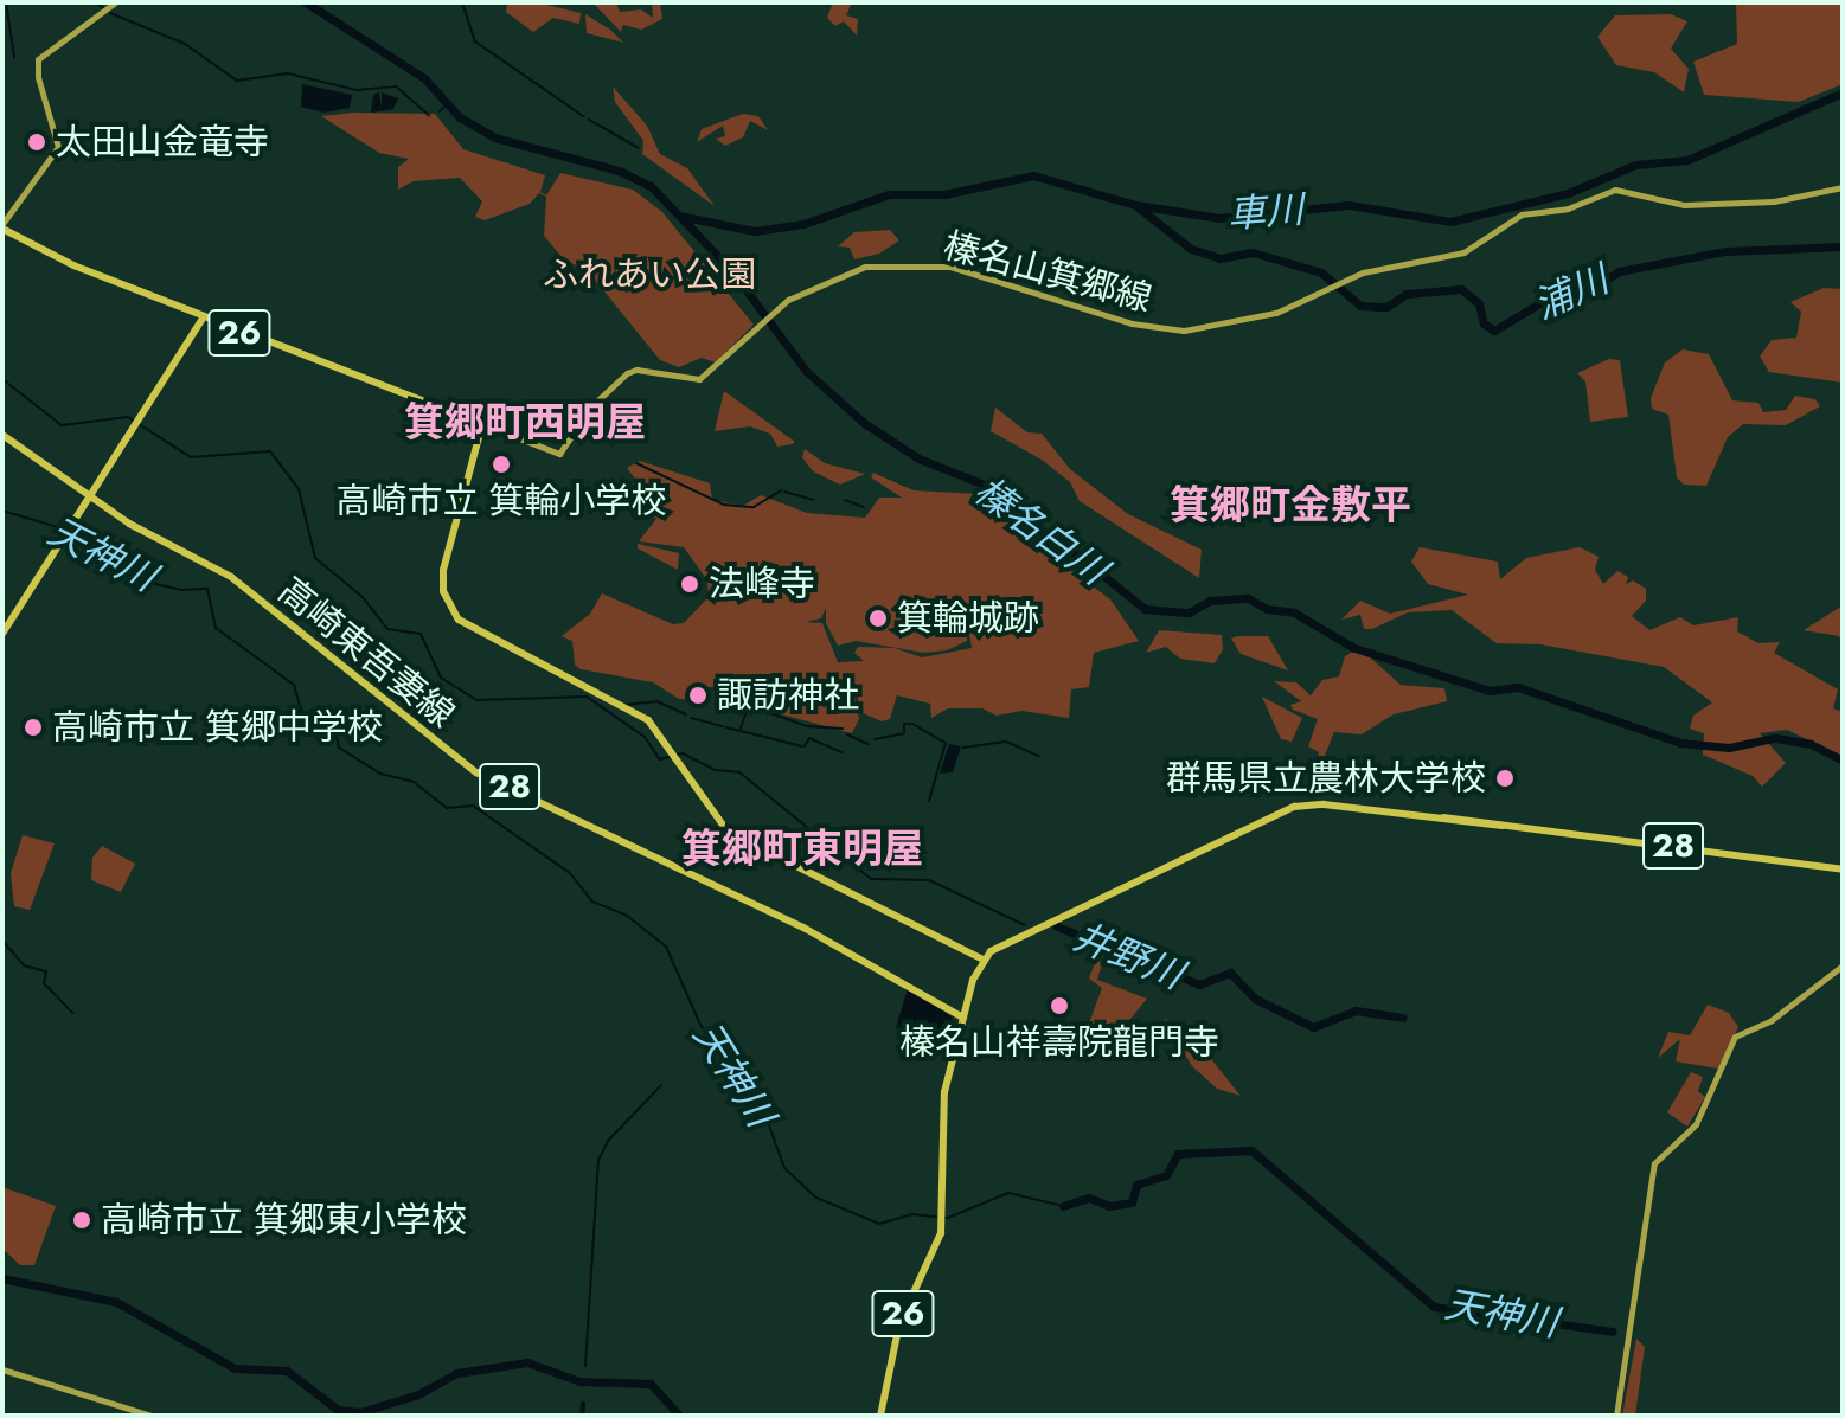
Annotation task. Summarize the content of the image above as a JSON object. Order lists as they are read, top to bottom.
{
  "streets": {
    "main road": [
      "榛名山箕郷線",
      "26",
      "高崎東吾妻線",
      "28"
    ]
  },
  "crossings": [
    ["榛名山箕郷線", "26"],
    ["26", "高崎東吾妻線"],
    ["26", "28"]
  ],
  "districts": ["箕郷町西明屋", "箕郷町金敷平", "箕郷町東明屋"],
  "water": [
    "車川",
    "浦川",
    "榛名白川",
    "天神川",
    "井野川"
  ],
  "parks": ["ふれあい公園"],
  "places": [
    "太田山金竜寺",
    "高崎市立 箕輪小学校",
    "法峰寺",
    "箕輪城跡",
    "諏訪神社",
    "高崎市立 箕郷中学校",
    "群馬県立農林大学校",
    "榛名山祥壽院龍門寺",
    "高崎市立 箕郷東小学校"
  ]
}
